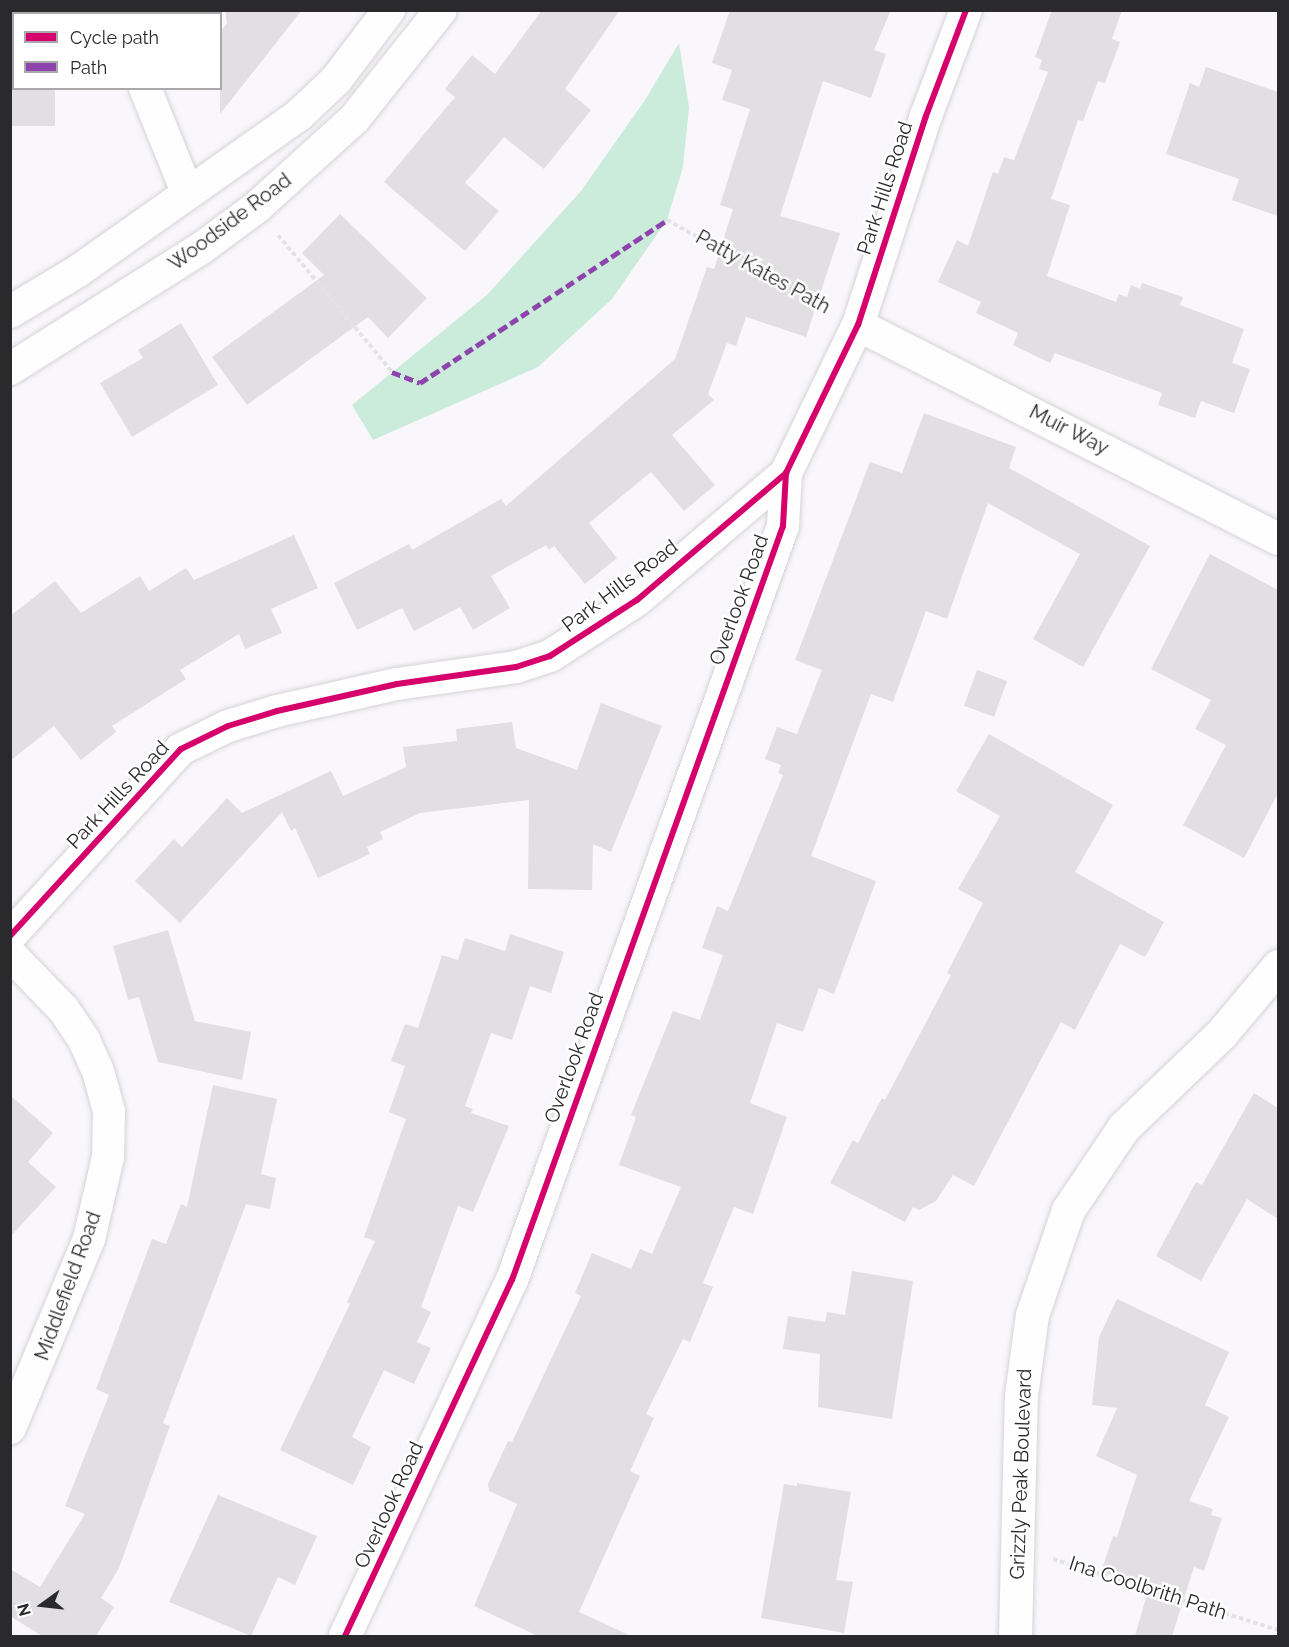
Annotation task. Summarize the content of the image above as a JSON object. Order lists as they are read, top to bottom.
{
  "streets": {
    "street": [
      "Park Hills Road",
      "Woodside Road",
      "Muir Way",
      "Overlook Road",
      "Middlefield Road",
      "Grizzly Peak Boulevard"
    ],
    "path": ["Patty Kates Path", "Ina Coolbrith Path"]
  },
  "crossings": [
    ["Park Hills Road", "Patty Kates Path"],
    ["Park Hills Road", "Muir Way"],
    ["Park Hills Road", "Overlook Road"],
    ["Patty Kates Path", "Muir Way"],
    ["Grizzly Peak Boulevard", "Ina Coolbrith Path"]
  ],
  "legend": ["Cycle path", "Path"],
  "north": "left"
}
